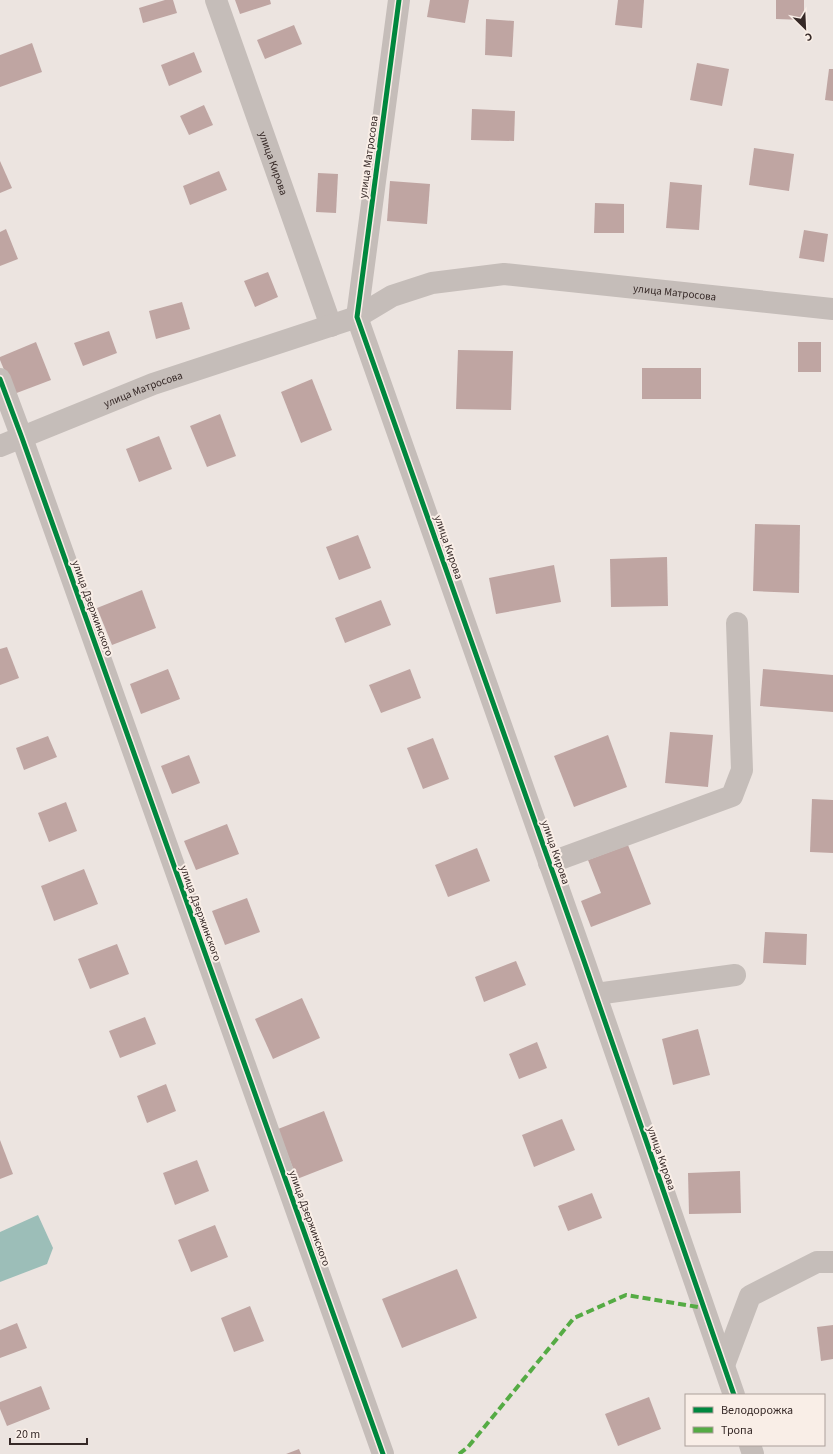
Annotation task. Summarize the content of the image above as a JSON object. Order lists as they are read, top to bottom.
{
  "streets": {
    "street": ["улица Матросова", "улица Кирова", "улица Дзержинского"]
  },
  "crossings": [
    ["улица Матросова", "улица Кирова"],
    ["улица Матросова", "улица Дзержинского"]
  ],
  "legend": ["Велодорожка", "Тропа"],
  "scale_bar": "20 m",
  "north": "bottom right"
}
